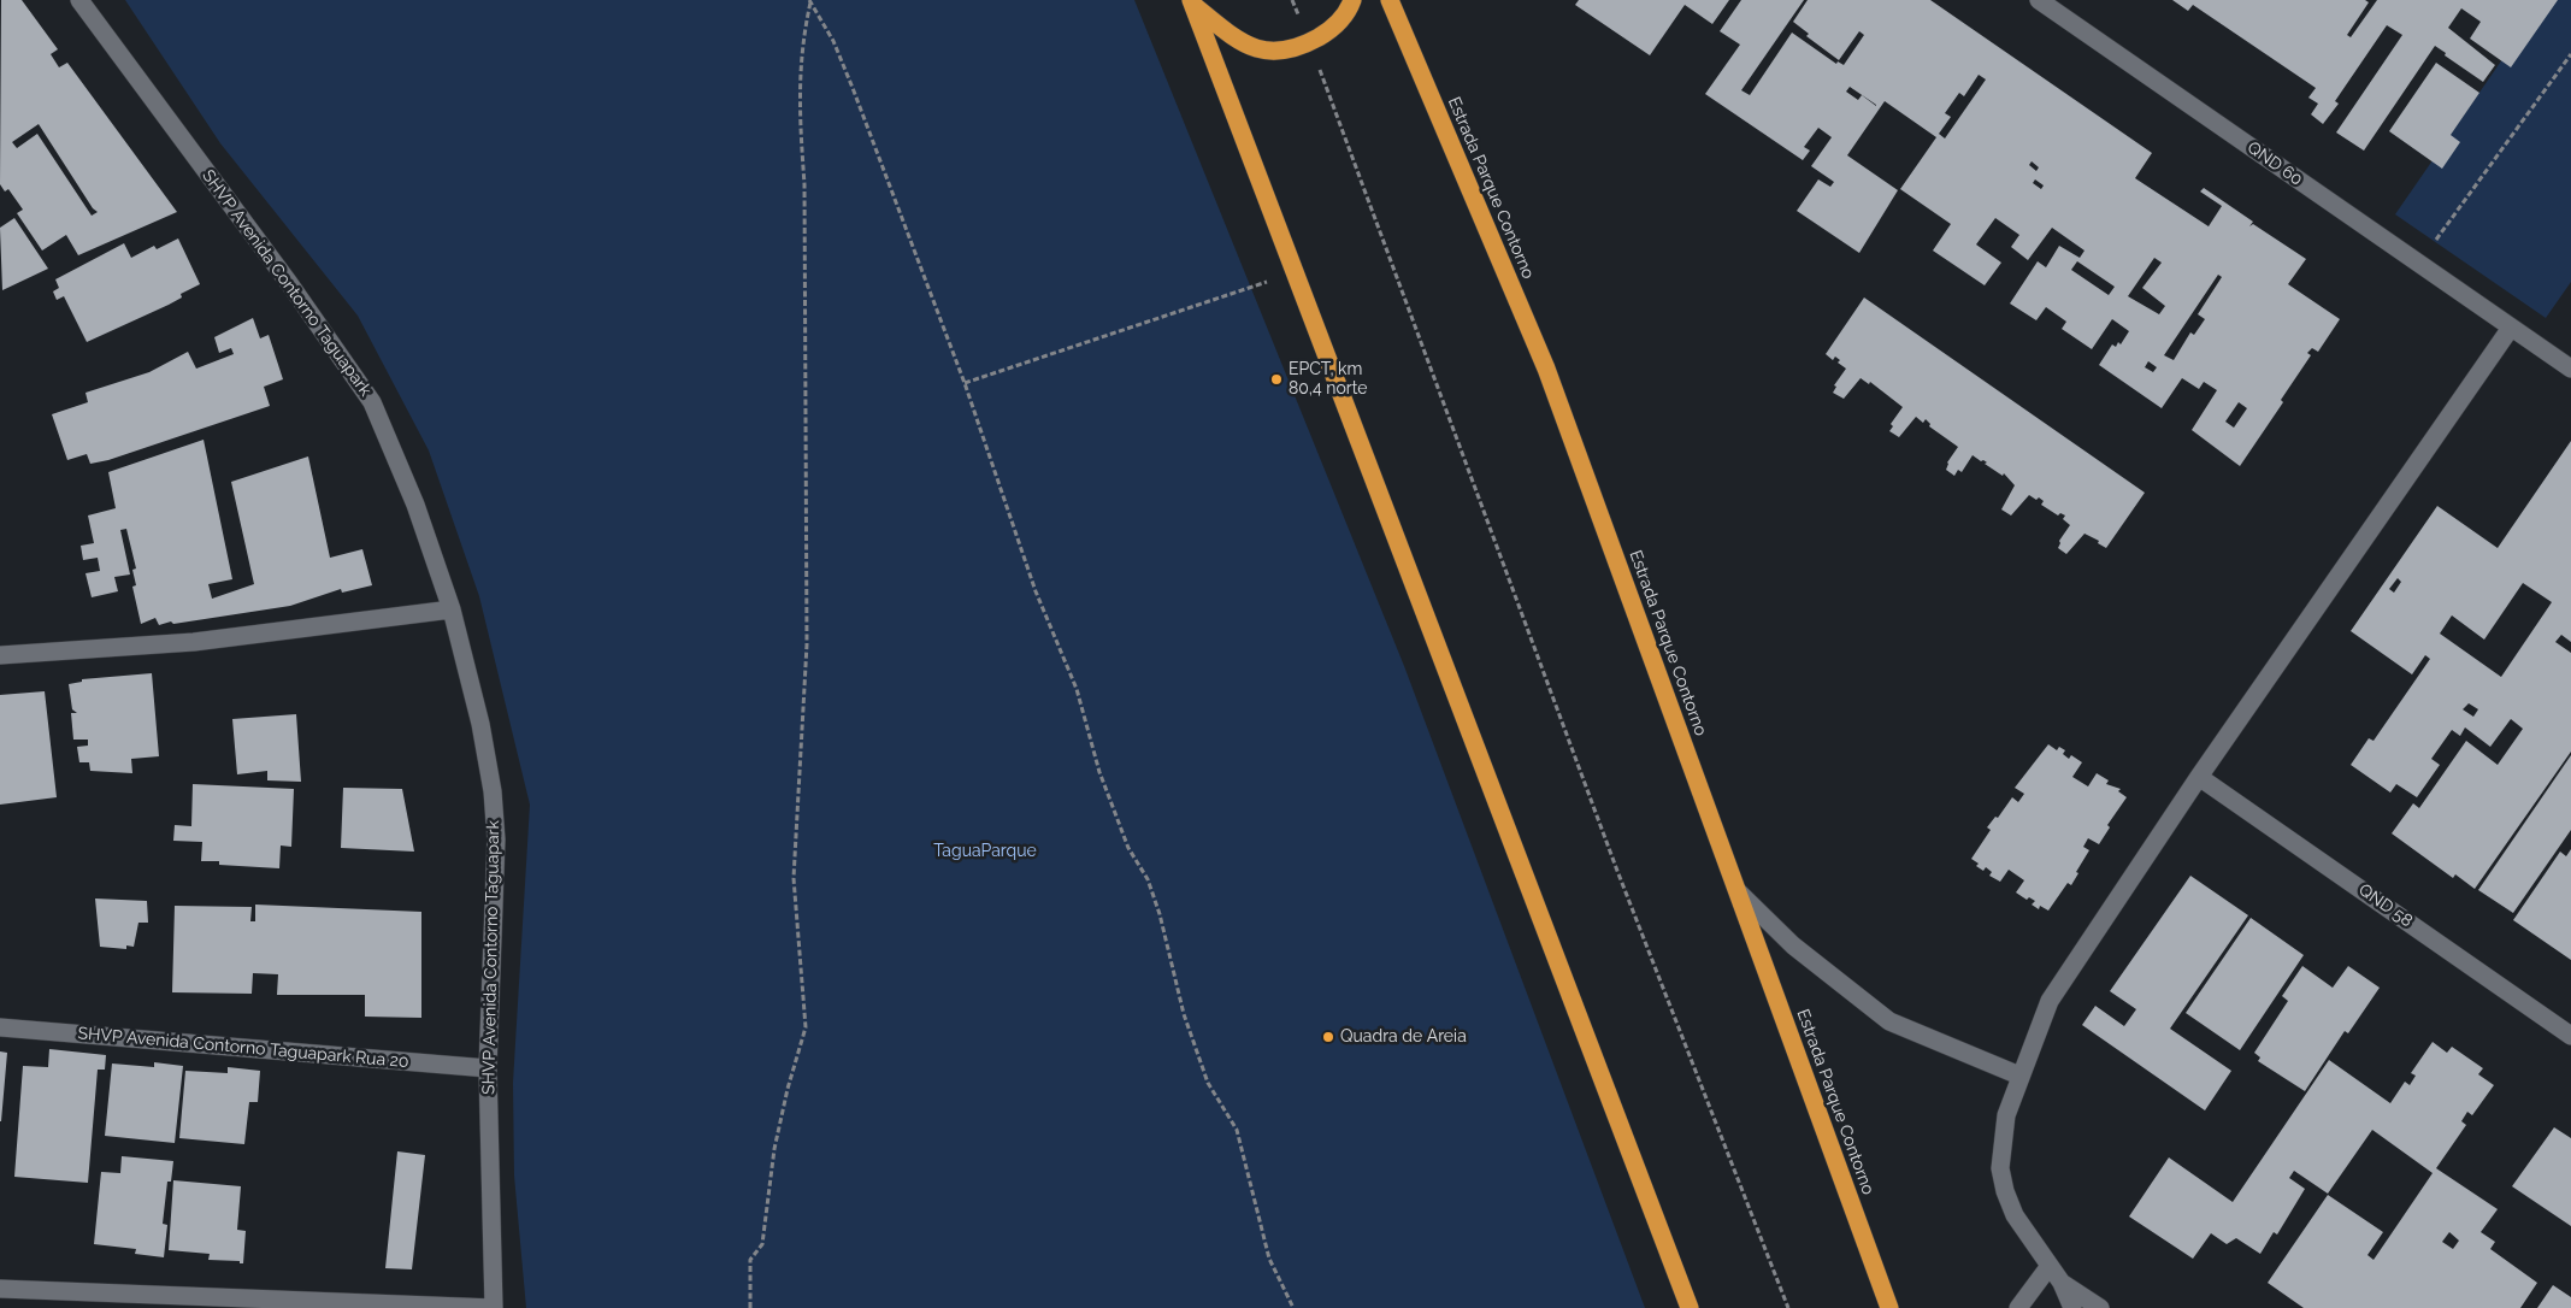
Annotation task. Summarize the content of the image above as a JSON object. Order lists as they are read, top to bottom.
{
  "streets": {
    "highway": ["Estrada Parque Contorno"],
    "street": [
      "QND 60",
      "SHVP Avenida Contorno Taguapark",
      "QND 58",
      "SHVP Avenida Contorno Taguapark Rua 20"
    ]
  },
  "crossings": [
    ["SHVP Avenida Contorno Taguapark", "SHVP Avenida Contorno Taguapark Rua 20"]
  ],
  "parks": ["TaguaParque"],
  "places": ["EPCT, km 80,4 norte", "Quadra de Areia"]
}
